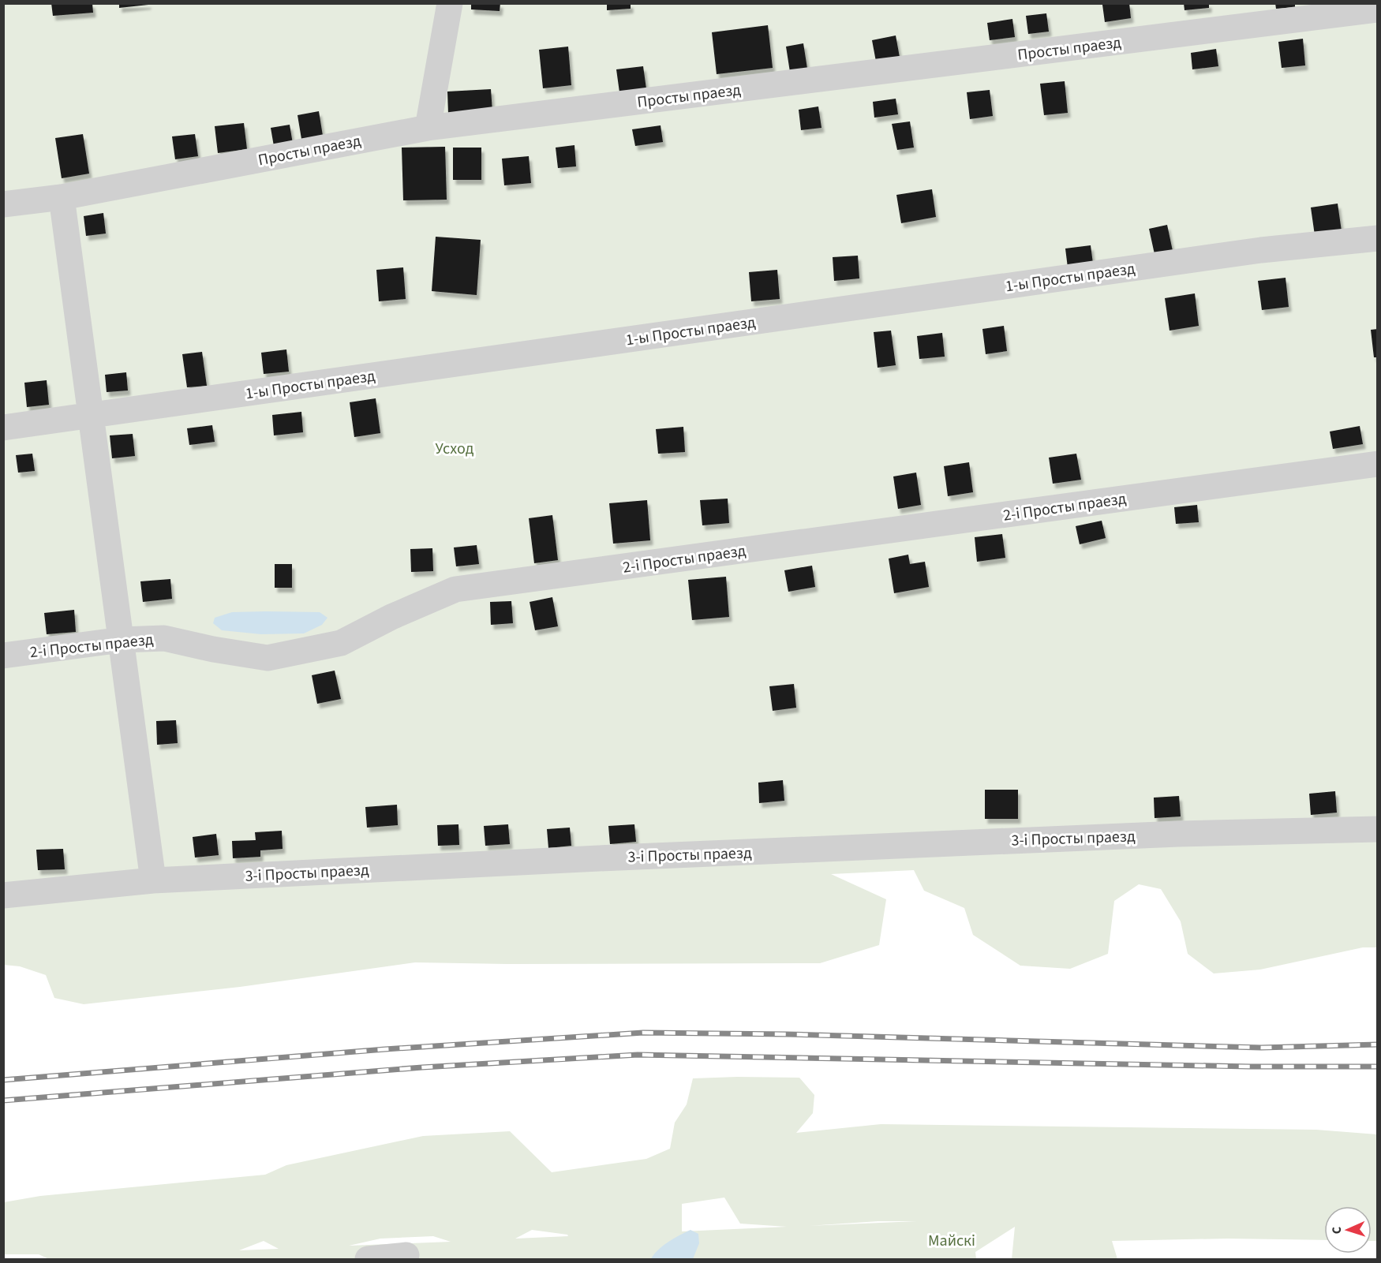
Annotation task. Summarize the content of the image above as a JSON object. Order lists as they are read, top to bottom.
{
  "streets": {
    "lane": [
      "Просты праезд",
      "1-ы Просты праезд",
      "2-і Просты праезд",
      "3-і Просты праезд"
    ]
  },
  "parks": ["Усход", "Майскі"],
  "north": "left"
}
